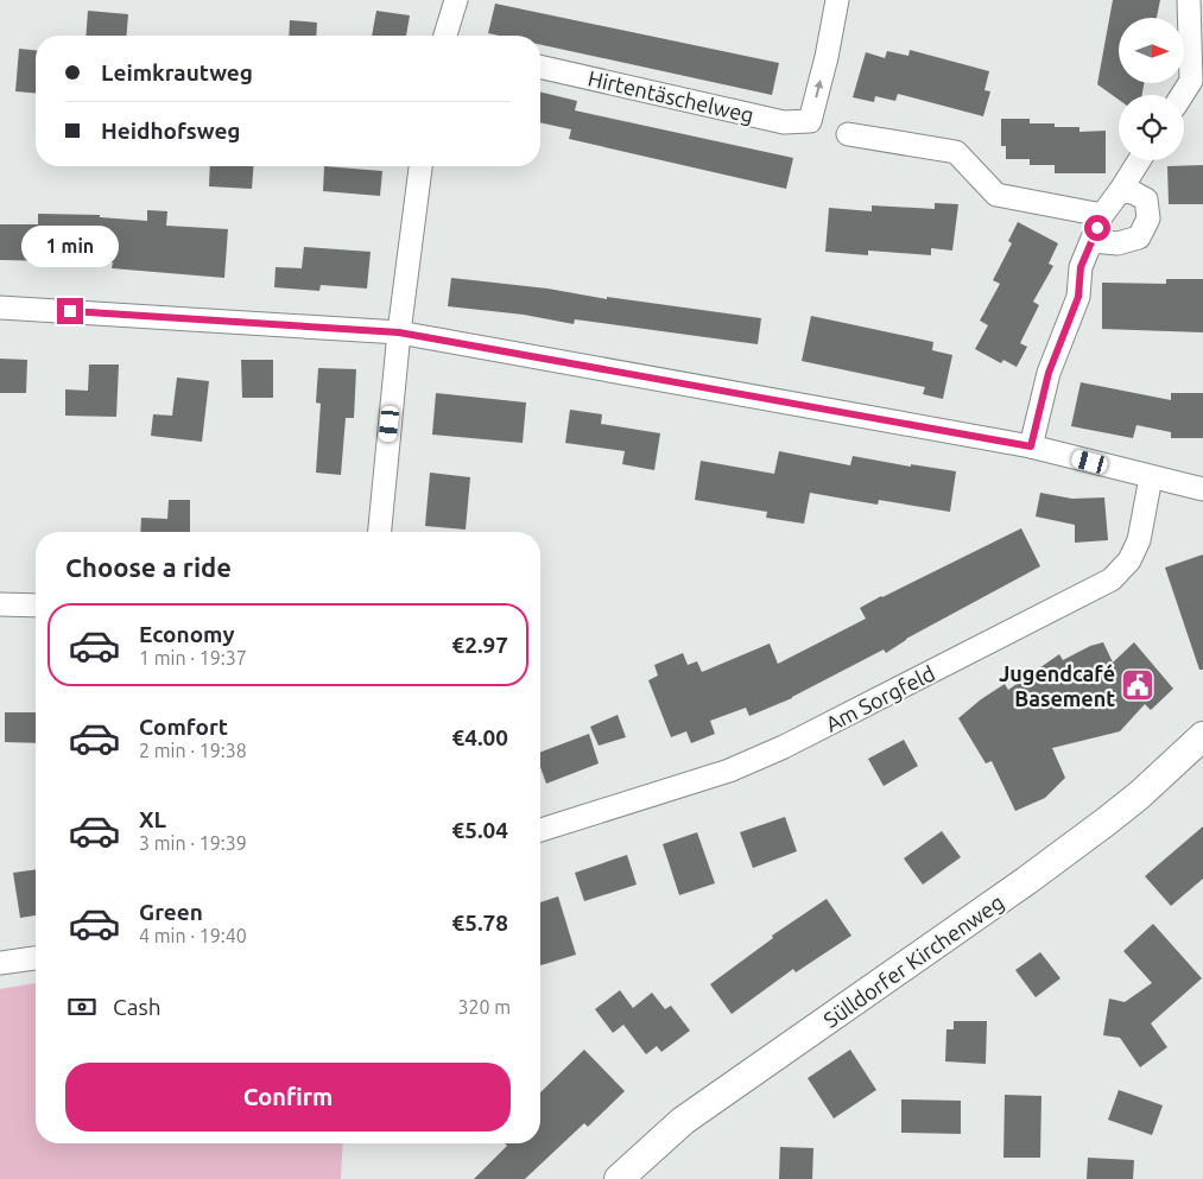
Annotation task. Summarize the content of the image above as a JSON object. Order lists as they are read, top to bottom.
{
  "streets": {
    "street": ["Hirtentäschelweg", "Am Sorgfeld", "Sülldorfer Kirchenweg"]
  },
  "places": {
    "public building": ["Jugendcafé Basement"]
  },
  "north": "right",
  "page": {
    "banner": ["Leimkrautweg", "Heidhofsweg"],
    "bubble": "1 min",
    "heading": "Choose a ride",
    "list": [
      {
        "name": "Economy",
        "note": "1 min · 19:37",
        "value": "€2.97"
      },
      {
        "name": "Comfort",
        "note": "2 min · 19:38",
        "value": "€4.00"
      },
      {
        "name": "XL",
        "note": "3 min · 19:39",
        "value": "€5.04"
      },
      {
        "name": "Green",
        "note": "4 min · 19:40",
        "value": "€5.78"
      }
    ],
    "pay": ["Cash", "320 m"],
    "buttons": "Confirm"
  }
}
